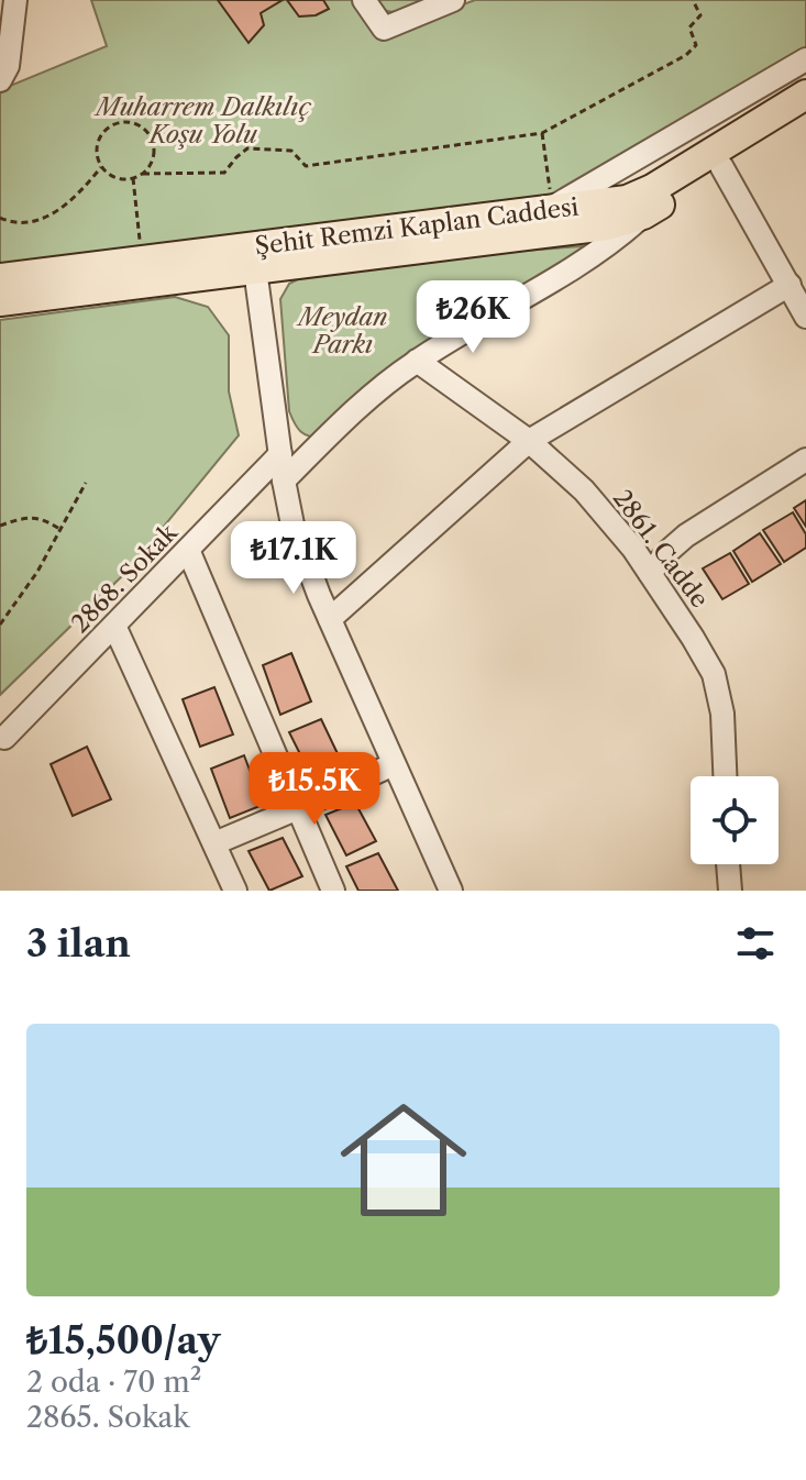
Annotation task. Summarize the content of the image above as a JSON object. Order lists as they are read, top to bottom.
{
  "streets": {
    "main road": ["Şehit Remzi Kaplan Caddesi"],
    "street": ["2861. Cadde", "2868. Sokak"]
  },
  "parks": ["Muharrem Dalkılıç Koşu Yolu", "Meydan Parkı"],
  "page": {
    "price": ["₺26K", "₺17.1K", "₺15.5K"],
    "heading": "3 ilan",
    "list": [
      {
        "name": "₺15,500/ay",
        "note": "2 oda · 70 m² · 2865. Sokak"
      }
    ]
  }
}
